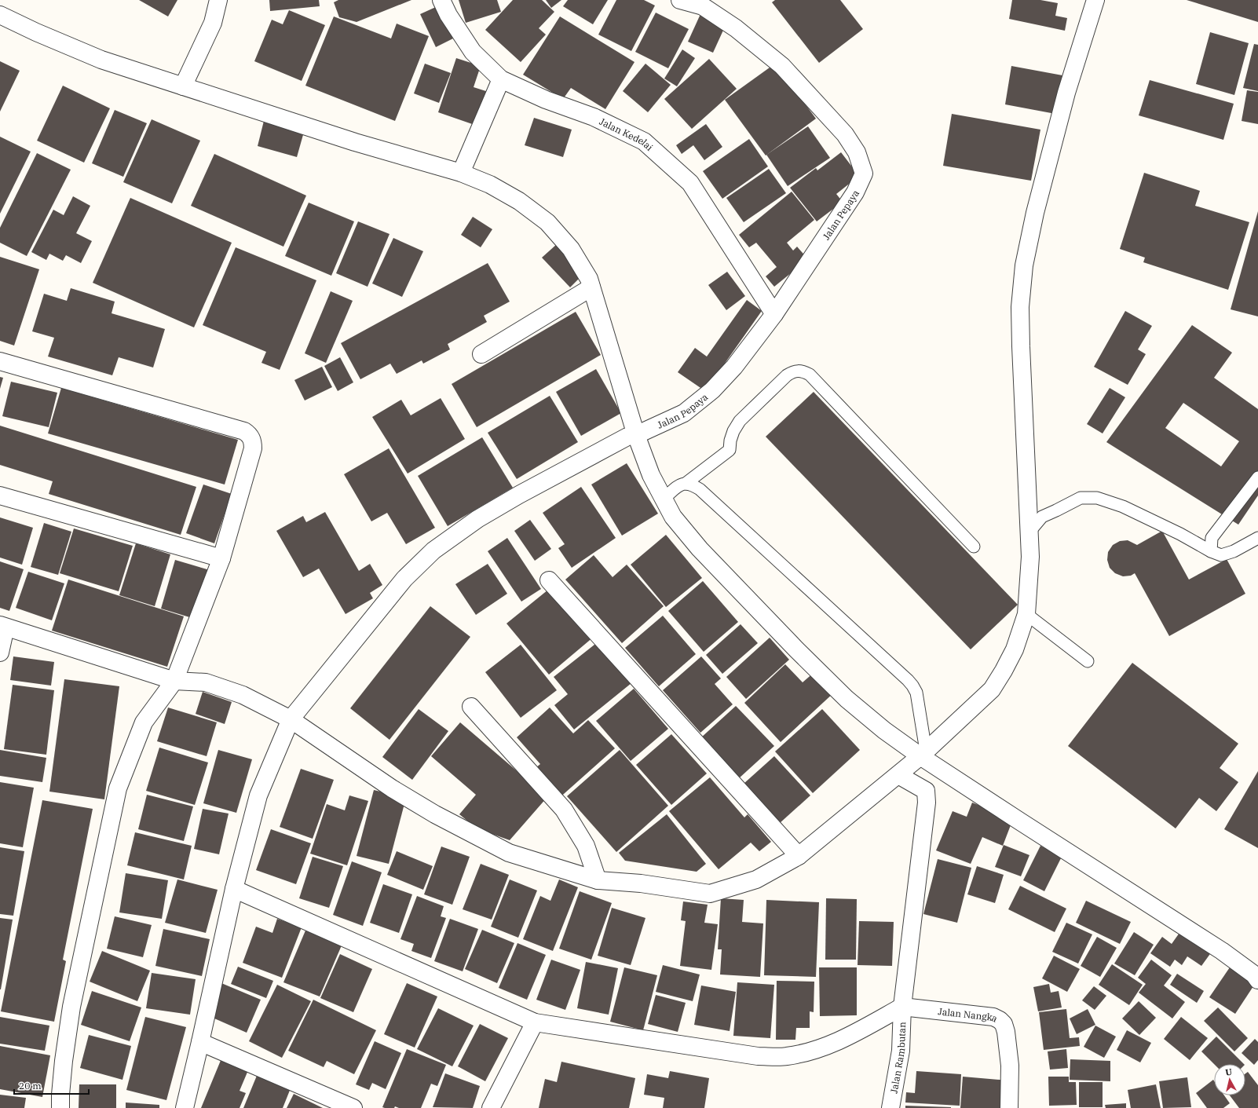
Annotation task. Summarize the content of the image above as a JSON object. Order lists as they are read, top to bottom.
{
  "streets": {
    "street": [
      "Jalan Kedelai",
      "Jalan Pepaya",
      "Jalan Nangka",
      "Jalan Rambutan"
    ]
  },
  "crossings": [
    ["Jalan Kedelai", "Jalan Pepaya"],
    ["Jalan Nangka", "Jalan Rambutan"]
  ],
  "scale_bar": "20 m",
  "north": "top"
}
